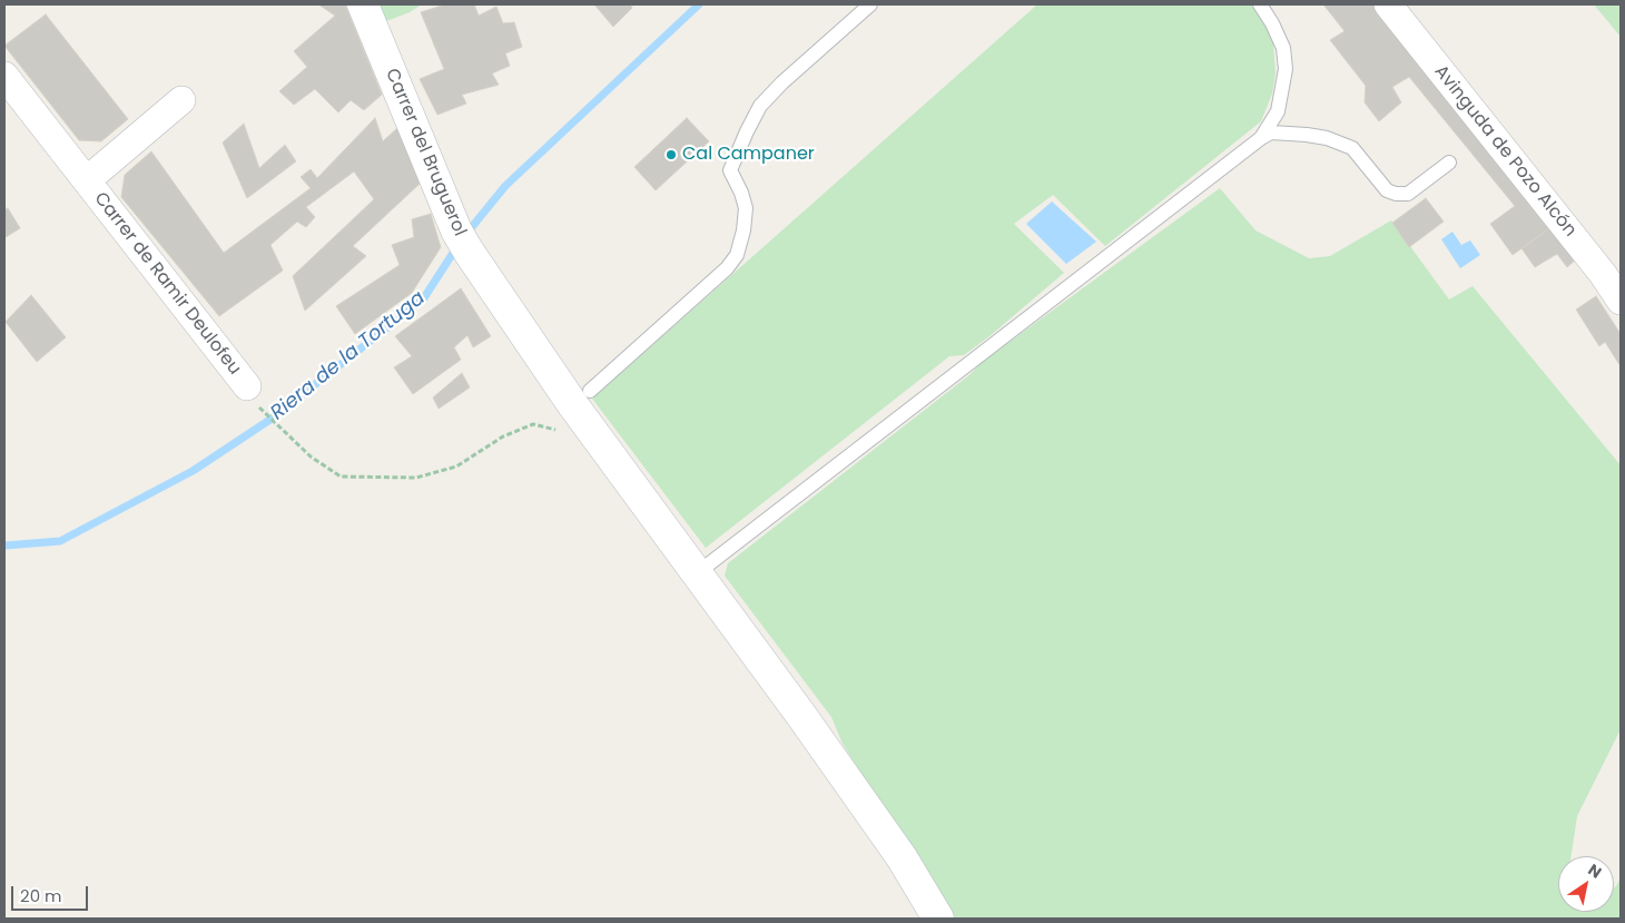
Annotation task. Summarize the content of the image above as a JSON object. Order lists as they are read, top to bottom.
{
  "streets": {
    "street": ["Avinguda de Pozo Alcón", "Carrer del Bruguerol", "Carrer de Ramir Deulofeu"]
  },
  "water": ["Riera de la Tortuga"],
  "places": ["Cal Campaner"],
  "scale_bar": "20 m",
  "north": "top right"
}
